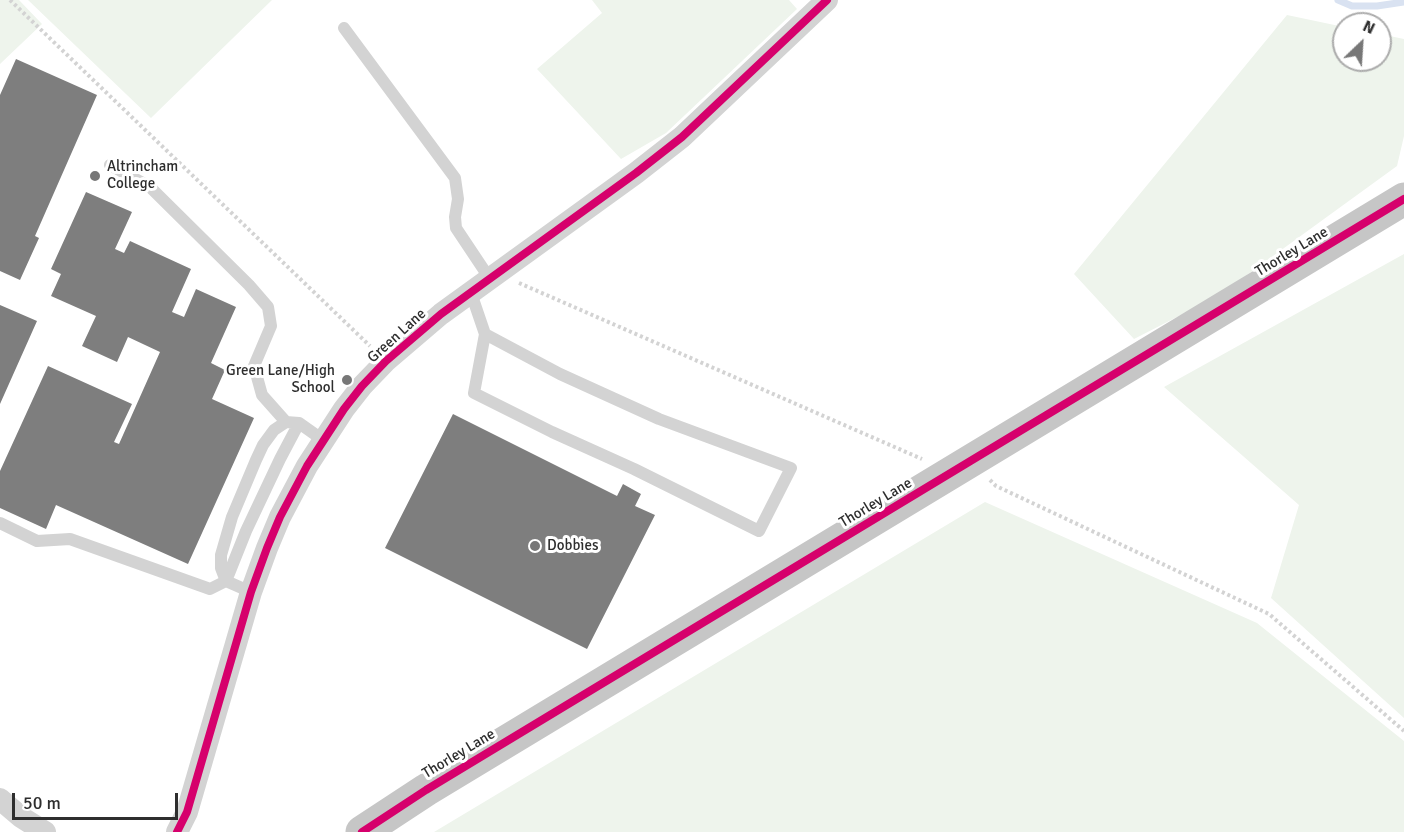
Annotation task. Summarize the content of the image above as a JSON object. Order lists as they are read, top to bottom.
{
  "streets": {
    "main road": ["Thorley Lane"],
    "street": ["Green Lane"]
  },
  "places": ["Altrincham College", "Green Lane/High School", "Dobbies"],
  "scale_bar": "50 m",
  "north": "top right"
}
